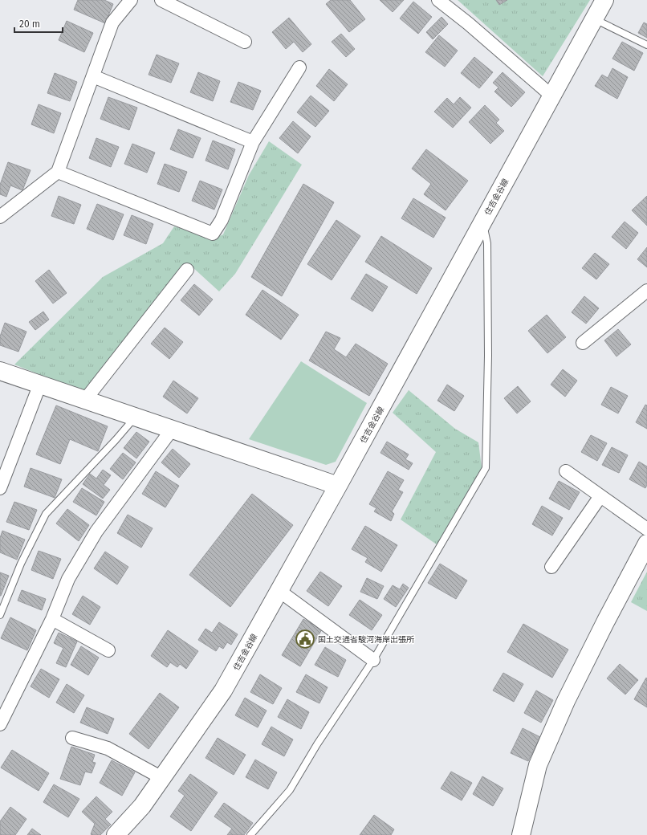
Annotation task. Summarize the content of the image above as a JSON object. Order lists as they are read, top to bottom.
{
  "streets": {
    "main road": ["住吉金谷線"]
  },
  "places": {
    "public building": ["国土交通省駿河海岸出張所"]
  },
  "scale_bar": "20 m"
}
